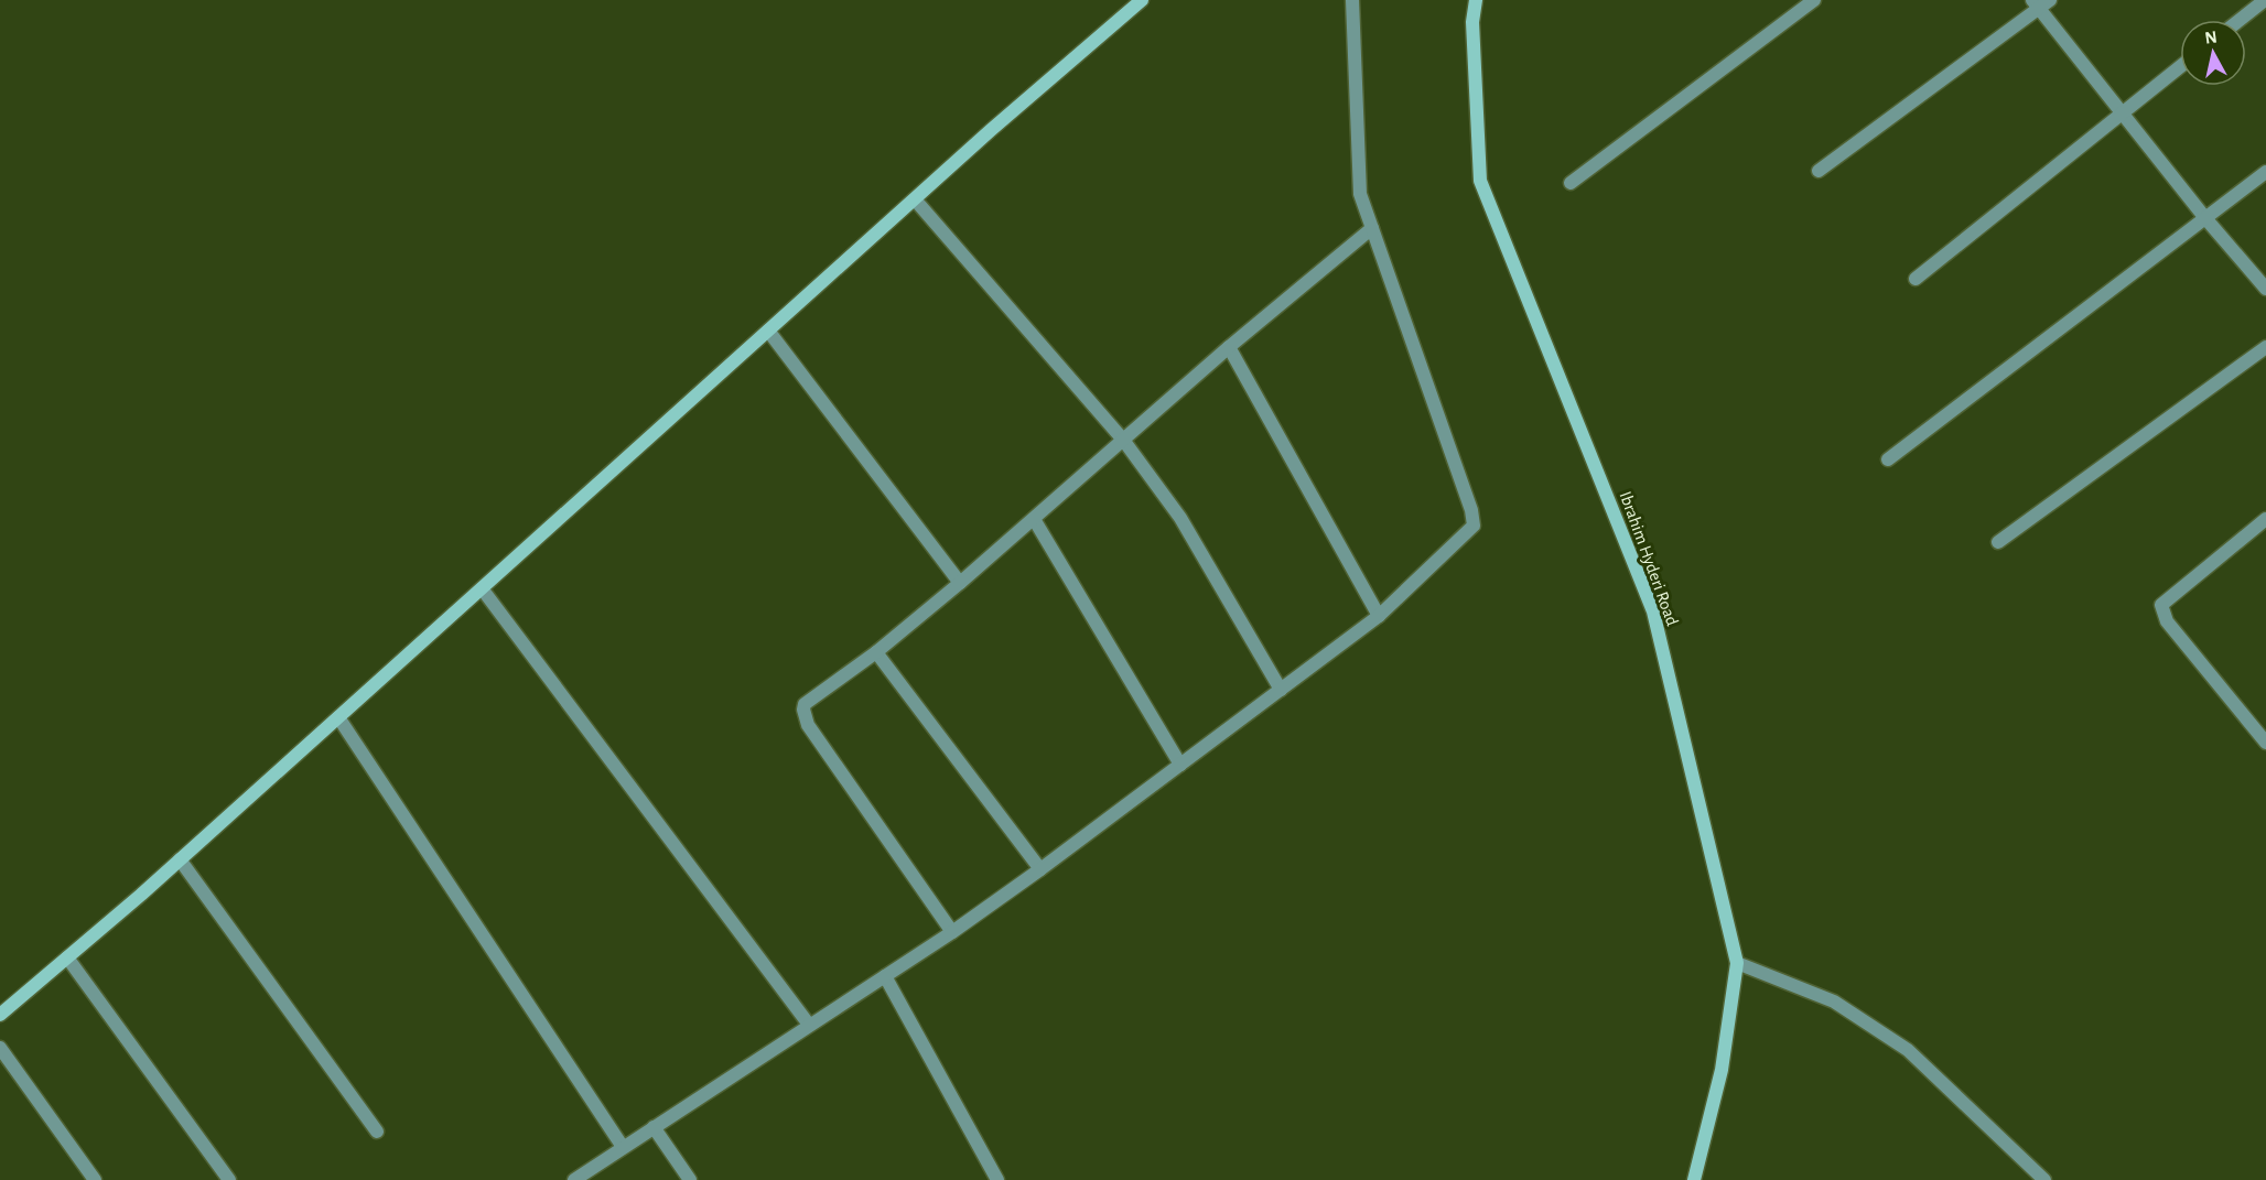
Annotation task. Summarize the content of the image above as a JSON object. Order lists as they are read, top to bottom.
{
  "streets": {
    "street": ["Ibrahim Hyderi Road"]
  },
  "north": "top"
}
